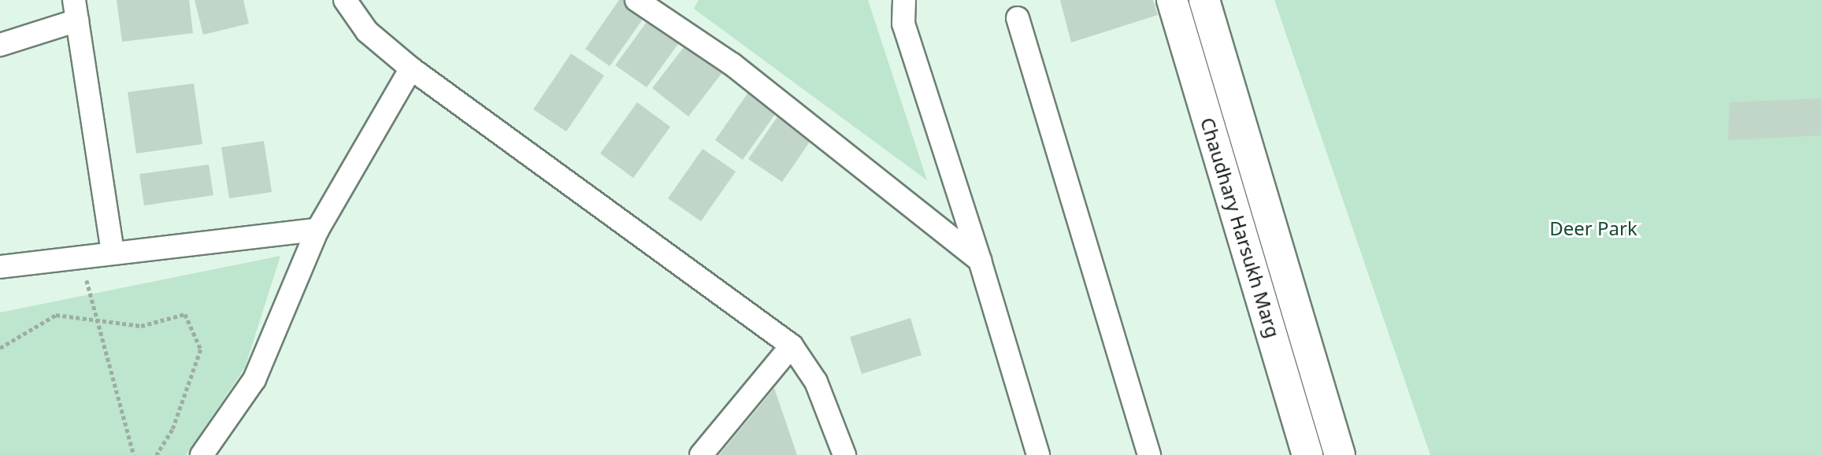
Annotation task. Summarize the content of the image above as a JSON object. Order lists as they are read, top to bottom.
{
  "streets": {
    "street": ["Chaudhary Harsukh Marg"]
  },
  "parks": ["Deer Park"]
}
